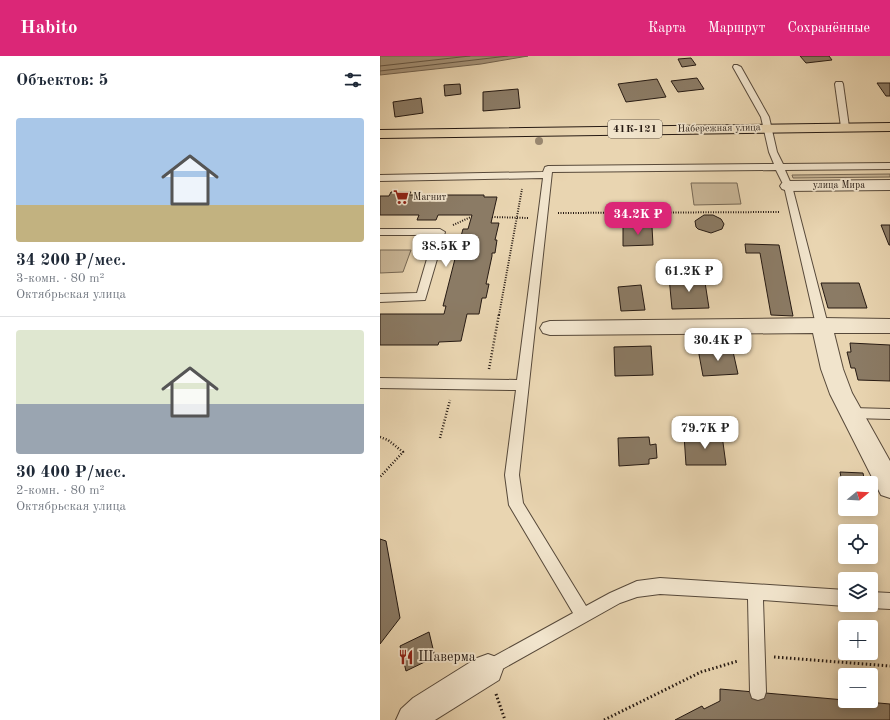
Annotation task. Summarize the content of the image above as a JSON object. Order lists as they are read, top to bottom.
{
  "streets": {
    "main road": ["Набережная улица", "41К-121"],
    "street": ["улица Мира"]
  },
  "places": {
    "supermarket": ["Магнит"],
    "restaurant": ["Шаверма"]
  },
  "north": "right",
  "page": {
    "header": "Habito",
    "nav": ["Карта", "Маршрут", "Сохранённые"],
    "heading": "Объектов: 5",
    "list": [
      {
        "name": "34 200 ₽/мес.",
        "note": "3-комн. · 80 m² · Октябрьская улица"
      },
      {
        "name": "30 400 ₽/мес.",
        "note": "2-комн. · 80 m² · Октябрьская улица"
      }
    ],
    "price": [
      "34.2K ₽",
      "38.5K ₽",
      "61.2K ₽",
      "30.4K ₽",
      "79.7K ₽"
    ],
    "map_buttons": ["+", "−"]
  }
}
